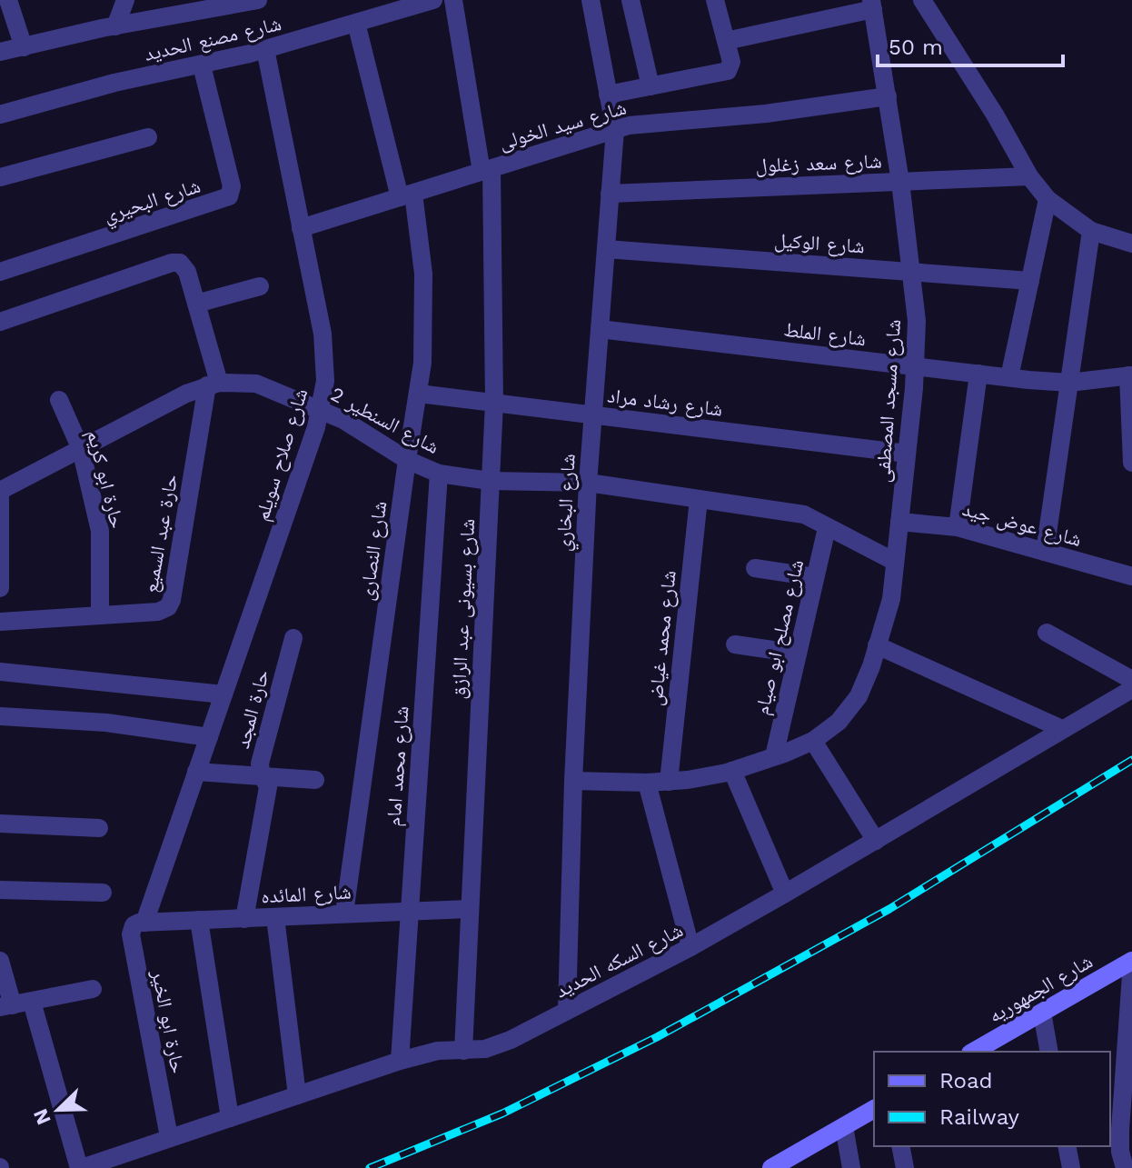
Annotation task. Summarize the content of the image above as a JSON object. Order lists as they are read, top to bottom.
{
  "streets": {
    "main road": ["شارع الجمهوريه"],
    "street": [
      "شارع مصنع الحديد",
      "شارع سيد الخولى",
      "شارع سعد زغلول",
      "شارع البحيري",
      "شارع الوكيل",
      "شارع الملط",
      "شارع مسجد المصطفى",
      "شارع رشاد مراد",
      "شارع السنطير 2",
      "شارع صلاح سويلم",
      "حارة ابو كريم",
      "شارع البخاري",
      "شارع عوض جيد",
      "حارة عبد السميع",
      "شارع النصارى",
      "شارع بسيونى عبد الرازق",
      "شارع مصلح ابو صيام",
      "شارع محمد غياض",
      "حارة المجد",
      "شارع محمد امام",
      "شارع المائده",
      "شارع السكه الحديد",
      "حارة ابو الخير"
    ]
  },
  "crossings": [
    ["شارع مصنع الحديد", "شارع البحيري"],
    ["شارع مصنع الحديد", "شارع صلاح سويلم"],
    ["شارع مصنع الحديد", "شارع النصارى"],
    ["شارع سيد الخولى", "شارع مسجد المصطفى"],
    ["شارع سيد الخولى", "شارع صلاح سويلم"],
    ["شارع سيد الخولى", "شارع البخاري"],
    ["شارع سيد الخولى", "شارع النصارى"],
    ["شارع سيد الخولى", "شارع بسيونى عبد الرازق"],
    ["شارع سعد زغلول", "شارع مسجد المصطفى"],
    ["شارع سعد زغلول", "شارع البخاري"],
    ["شارع الوكيل", "شارع مسجد المصطفى"],
    ["شارع الوكيل", "شارع البخاري"],
    ["شارع الملط", "شارع مسجد المصطفى"],
    ["شارع الملط", "شارع البخاري"],
    ["شارع مسجد المصطفى", "شارع رشاد مراد"],
    ["شارع مسجد المصطفى", "شارع السنطير 2"],
    ["شارع مسجد المصطفى", "شارع البخاري"],
    ["شارع مسجد المصطفى", "شارع عوض جيد"],
    ["شارع مسجد المصطفى", "شارع مصلح ابو صيام"],
    ["شارع مسجد المصطفى", "شارع محمد غياض"],
    ["شارع رشاد مراد", "شارع البخاري"],
    ["شارع رشاد مراد", "شارع النصارى"],
    ["شارع رشاد مراد", "شارع بسيونى عبد الرازق"],
    ["شارع السنطير 2", "شارع صلاح سويلم"],
    ["شارع السنطير 2", "حارة ابو كريم"],
    ["شارع السنطير 2", "شارع البخاري"],
    ["شارع السنطير 2", "حارة عبد السميع"],
    ["شارع السنطير 2", "شارع النصارى"],
    ["شارع السنطير 2", "شارع بسيونى عبد الرازق"],
    ["شارع السنطير 2", "شارع مصلح ابو صيام"],
    ["شارع السنطير 2", "شارع محمد غياض"],
    ["شارع السنطير 2", "شارع محمد امام"],
    ["شارع صلاح سويلم", "شارع المائده"],
    ["شارع صلاح سويلم", "حارة ابو الخير"],
    ["حارة ابو كريم", "حارة عبد السميع"],
    ["شارع البخاري", "شارع السكه الحديد"],
    ["شارع النصارى", "شارع المائده"],
    ["شارع بسيونى عبد الرازق", "شارع المائده"],
    ["شارع بسيونى عبد الرازق", "شارع السكه الحديد"],
    ["حارة المجد", "شارع المائده"],
    ["شارع محمد امام", "شارع المائده"],
    ["شارع محمد امام", "شارع السكه الحديد"],
    ["شارع المائده", "حارة ابو الخير"],
    ["شارع السكه الحديد", "حارة ابو الخير"]
  ],
  "legend": ["Road", "Railway"],
  "scale_bar": "50 m",
  "north": "bottom left"
}
